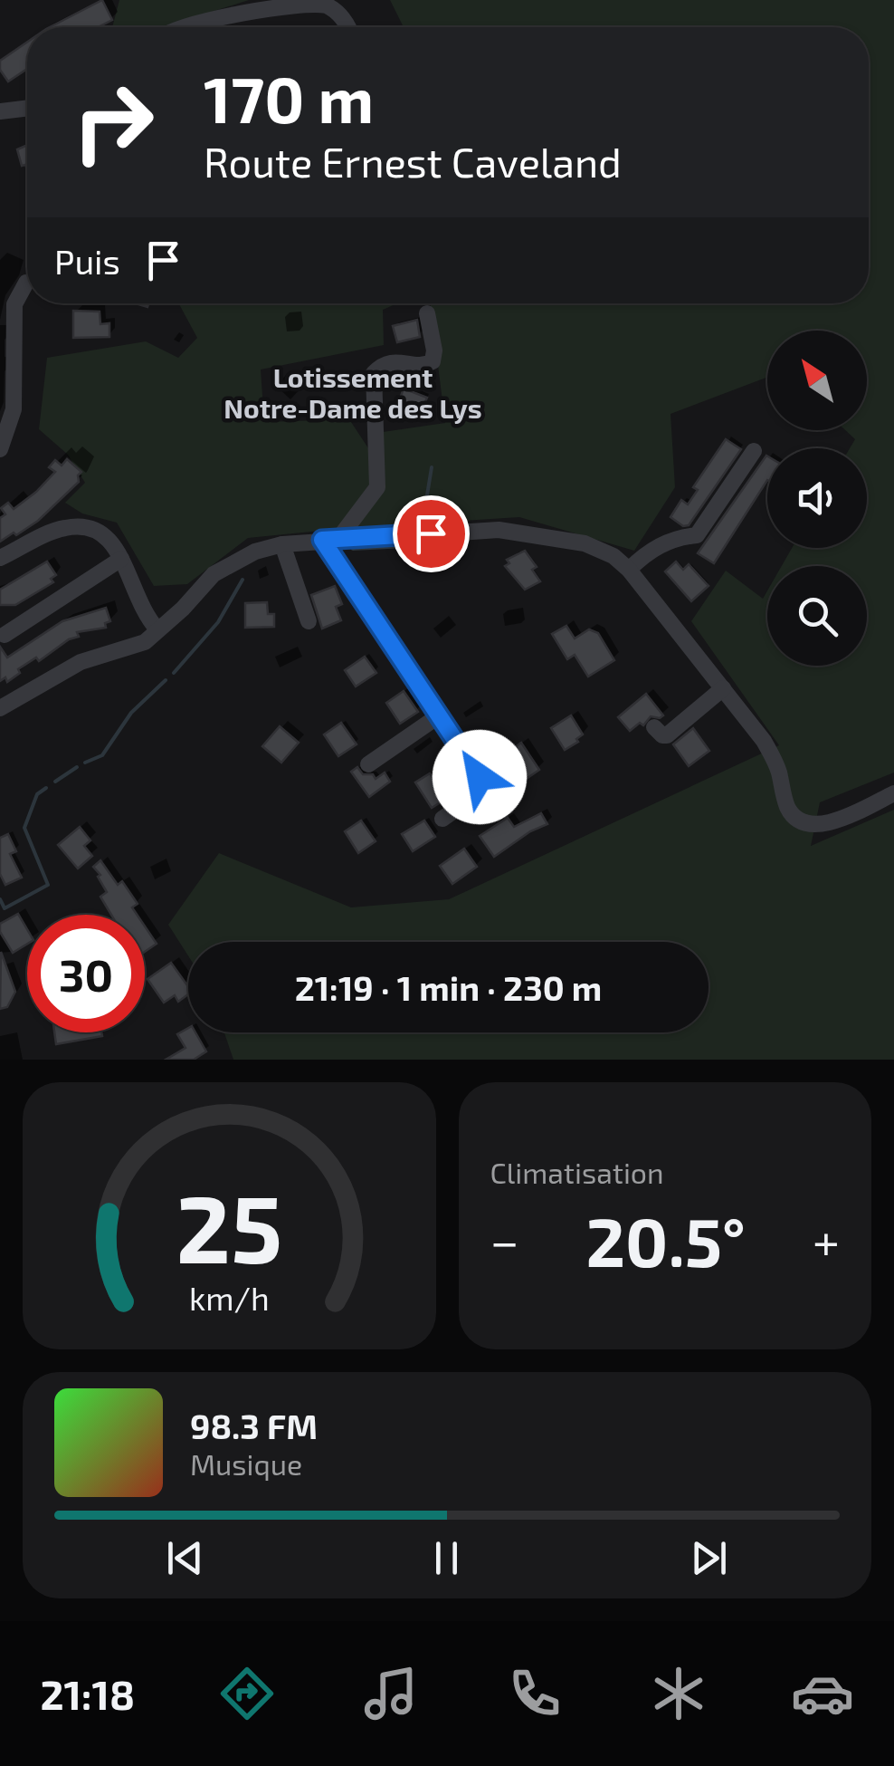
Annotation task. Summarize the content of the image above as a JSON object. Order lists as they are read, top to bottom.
{
  "districts": ["Lotissement Notre-Dame des Lys"],
  "north": "top left",
  "page": {
    "turn": ["170 m", "Route Ernest Caveland"],
    "then": "Puis",
    "limit": "30",
    "trip": "21:19 · 1 min · 230 m",
    "tile": "Climatisation",
    "heat": ["−", "20.5°", "+"],
    "song": ["98.3 FM", "Musique"],
    "tabs": "21:18",
    "gauge": ["25", "km/h"]
  }
}
